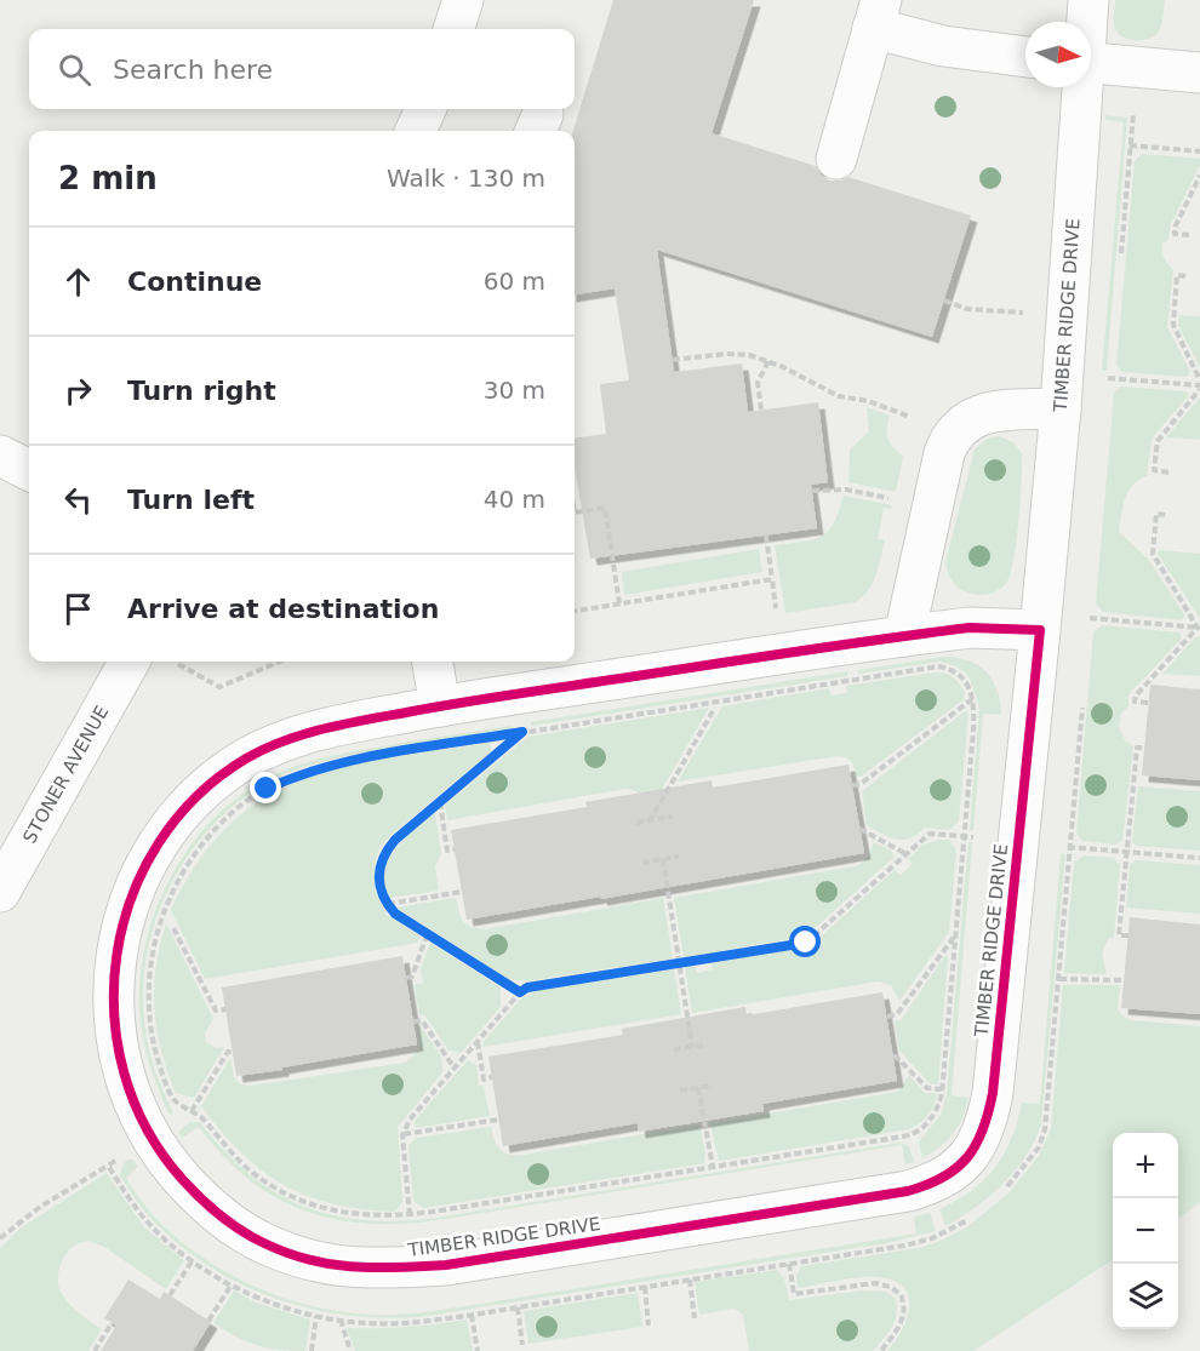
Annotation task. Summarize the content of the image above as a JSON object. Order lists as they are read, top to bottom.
{
  "streets": {
    "street": ["TIMBER RIDGE DRIVE", "STONER AVENUE"]
  },
  "north": "right",
  "page": {
    "search": "Search here",
    "heading": ["2 min", "Walk · 130 m"],
    "list": [
      ["Continue", "60 m"],
      ["Turn right", "30 m"],
      ["Turn left", "40 m"],
      "Arrive at destination"
    ],
    "map_buttons": ["+", "−"]
  }
}
